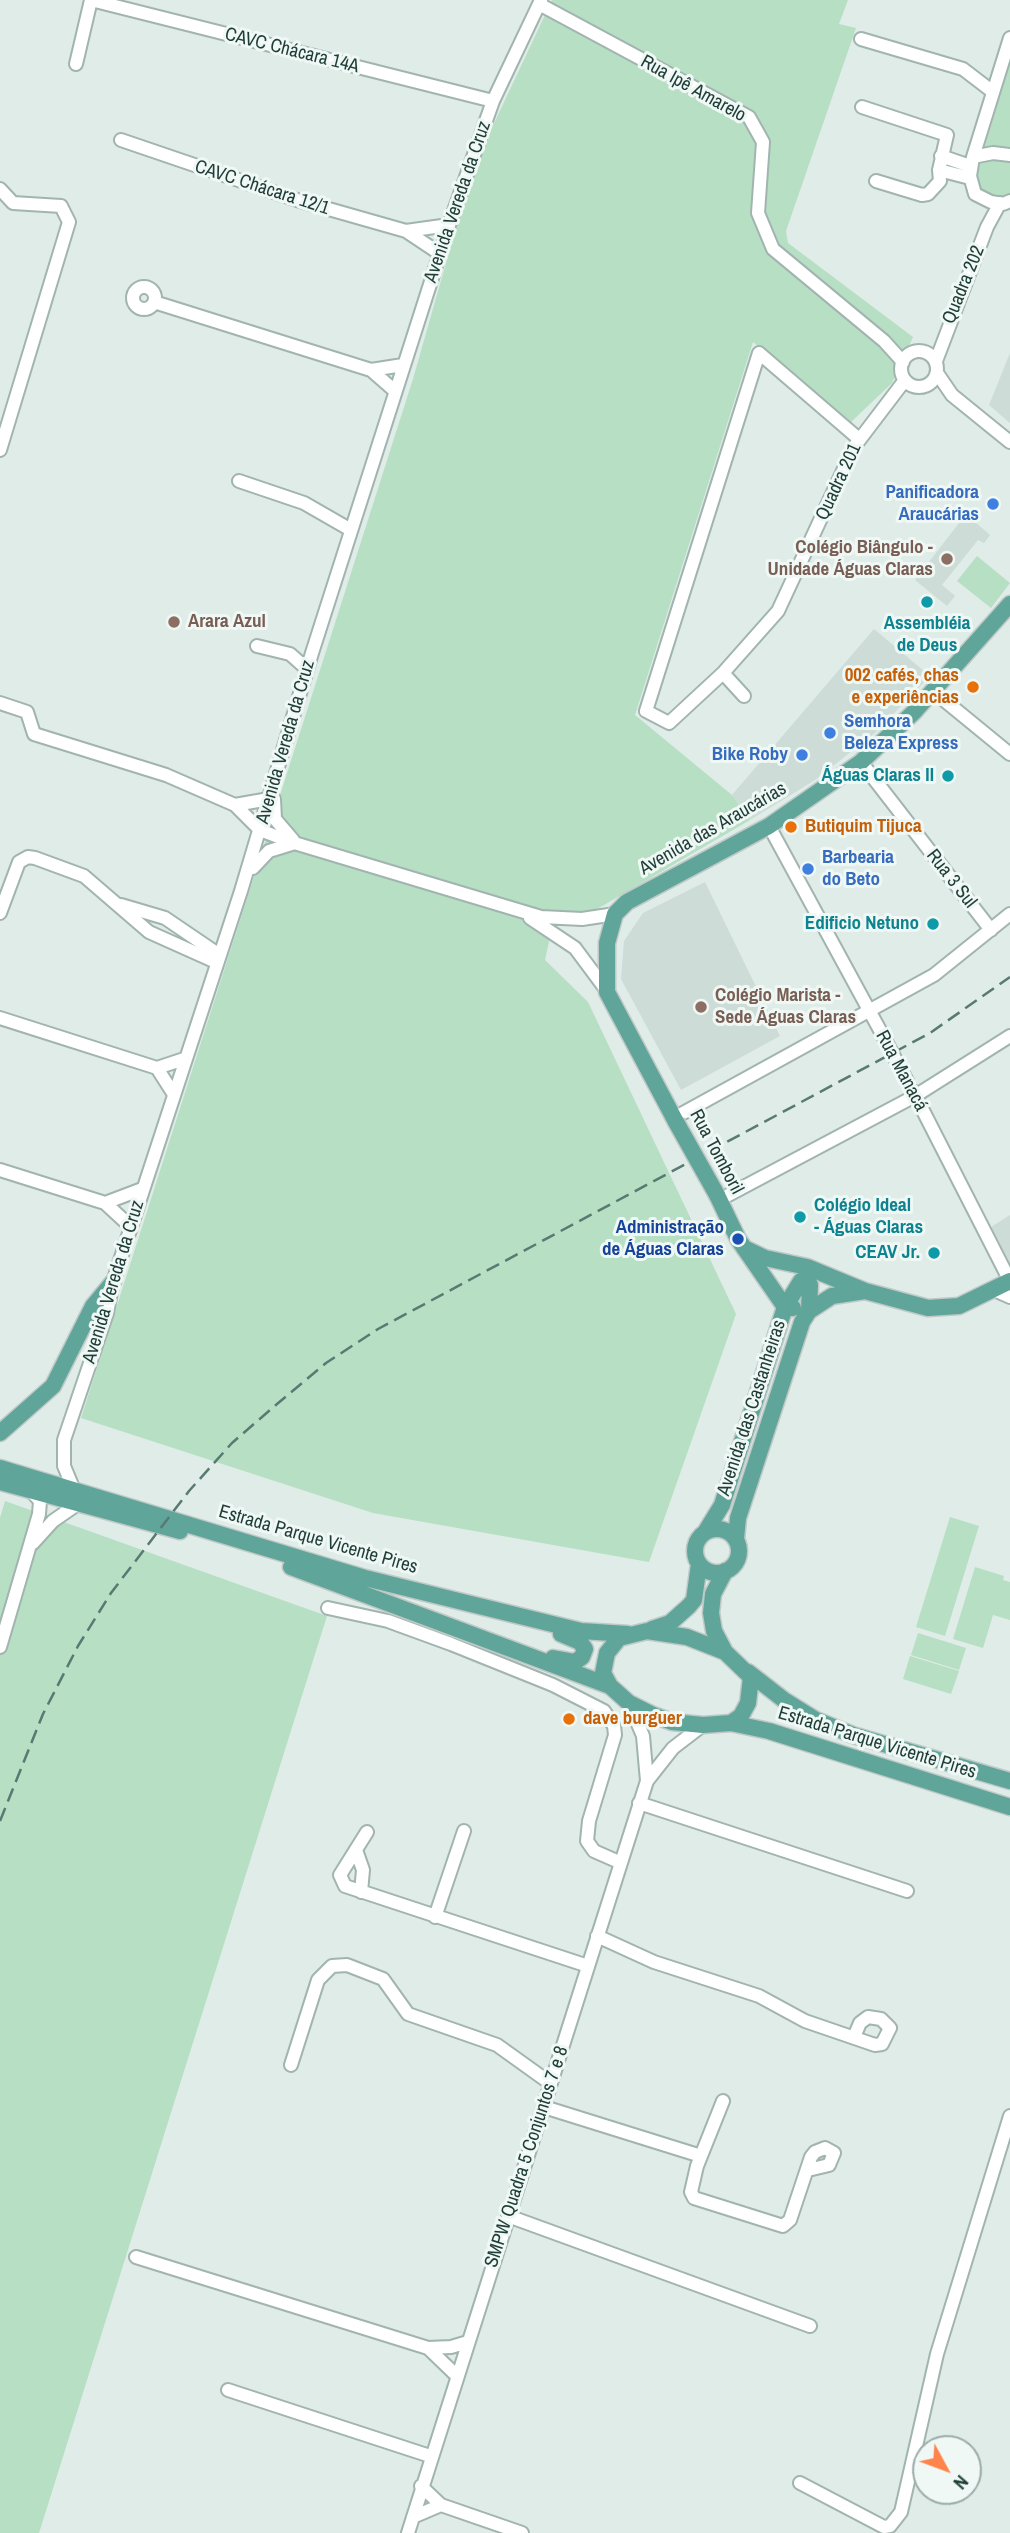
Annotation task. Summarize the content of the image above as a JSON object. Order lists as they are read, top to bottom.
{
  "streets": {
    "main road": [
      "Avenida das Araucárias",
      "Rua Tomboril",
      "Avenida das Castanheiras",
      "Estrada Parque Vicente Pires"
    ],
    "street": [
      "CAVC Chácara 14A",
      "Rua Ipê Amarelo",
      "CAVC Chácara 12/1",
      "Avenida Vereda da Cruz",
      "Quadra 202",
      "Quadra 201",
      "Rua 3 Sul",
      "Rua Manacá",
      "SMPW Quadra 5 Conjuntos 7 e 8"
    ]
  },
  "crossings": [
    ["CAVC Chácara 14A", "Avenida Vereda da Cruz"],
    ["Rua Ipê Amarelo", "Avenida Vereda da Cruz"],
    ["CAVC Chácara 12/1", "Avenida Vereda da Cruz"],
    ["Avenida Vereda da Cruz", "Rua Tomboril"],
    ["Avenida Vereda da Cruz", "Estrada Parque Vicente Pires"],
    ["Quadra 202", "Quadra 201"],
    ["Avenida das Araucárias", "Rua 3 Sul"],
    ["Avenida das Araucárias", "Rua Manacá"],
    ["Avenida das Araucárias", "Rua Tomboril"],
    ["Rua Manacá", "Avenida das Castanheiras"],
    ["Rua Tomboril", "Avenida das Castanheiras"],
    ["Estrada Parque Vicente Pires", "SMPW Quadra 5 Conjuntos 7 e 8"]
  ],
  "places": [
    "Panificadora Araucárias",
    "Colégio Biângulo - Unidade Águas Claras",
    "Assembléia de Deus",
    "Arara Azul",
    "002 cafés, chas e experiências",
    "Semhora Beleza Express",
    "Bike Roby",
    "Águas Claras II",
    "Butiquim Tijuca",
    "Barbearia do Beto",
    "Edificio Netuno",
    "Colégio Marista - Sede Águas Claras",
    "Colégio Ideal - Águas Claras",
    "Administração de Águas Claras",
    "CEAV Jr.",
    "dave burguer"
  ],
  "north": "bottom right"
}
